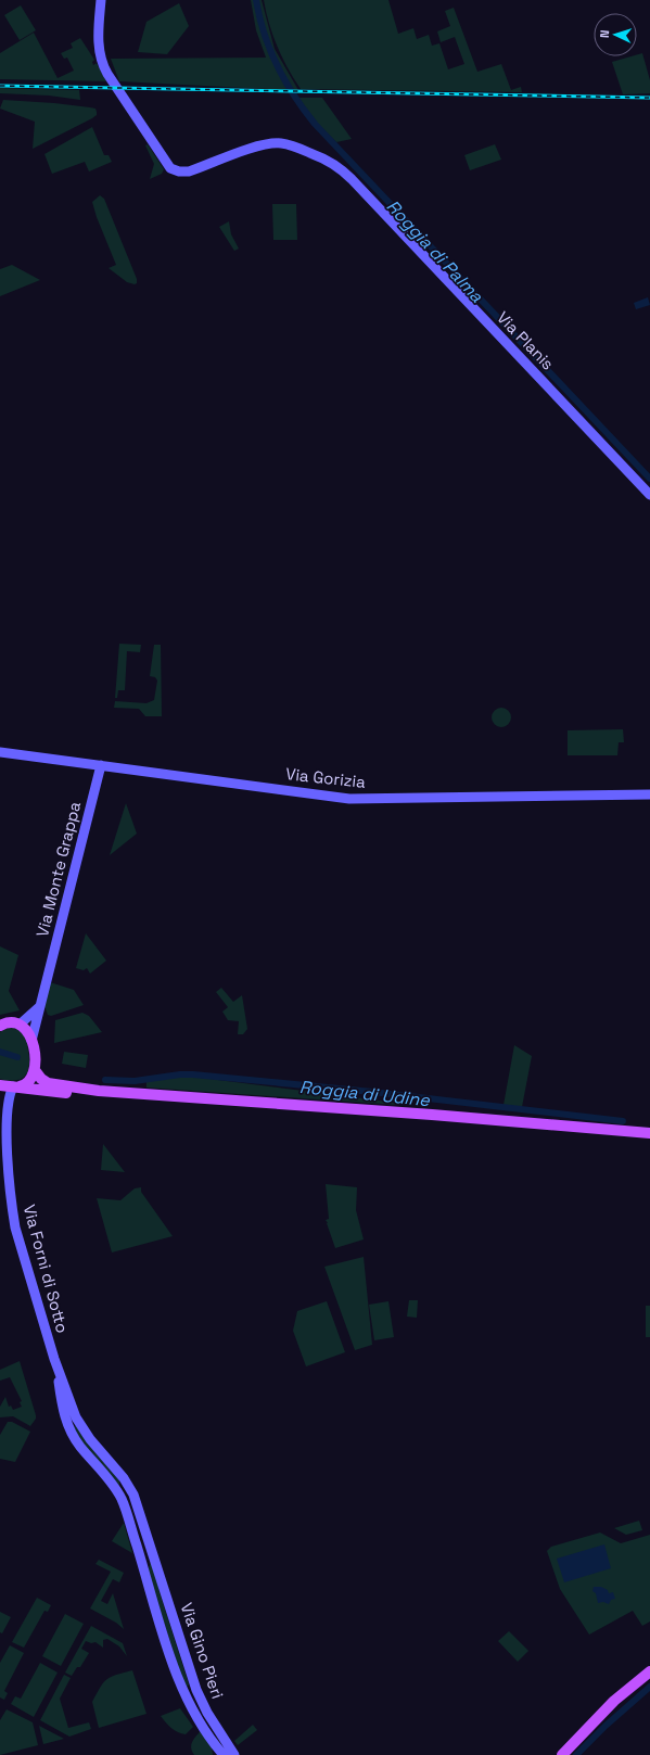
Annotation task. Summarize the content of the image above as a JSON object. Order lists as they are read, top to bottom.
{
  "streets": {
    "street": [
      "Via Planis",
      "Via Gorizia",
      "Via Monte Grappa",
      "Via Forni di Sotto",
      "Via Gino Pieri"
    ]
  },
  "crossings": [
    ["Via Gorizia", "Via Monte Grappa"],
    ["Via Forni di Sotto", "Via Gino Pieri"]
  ],
  "water": ["Roggia di Palma", "Roggia di Udine"],
  "north": "left"
}
